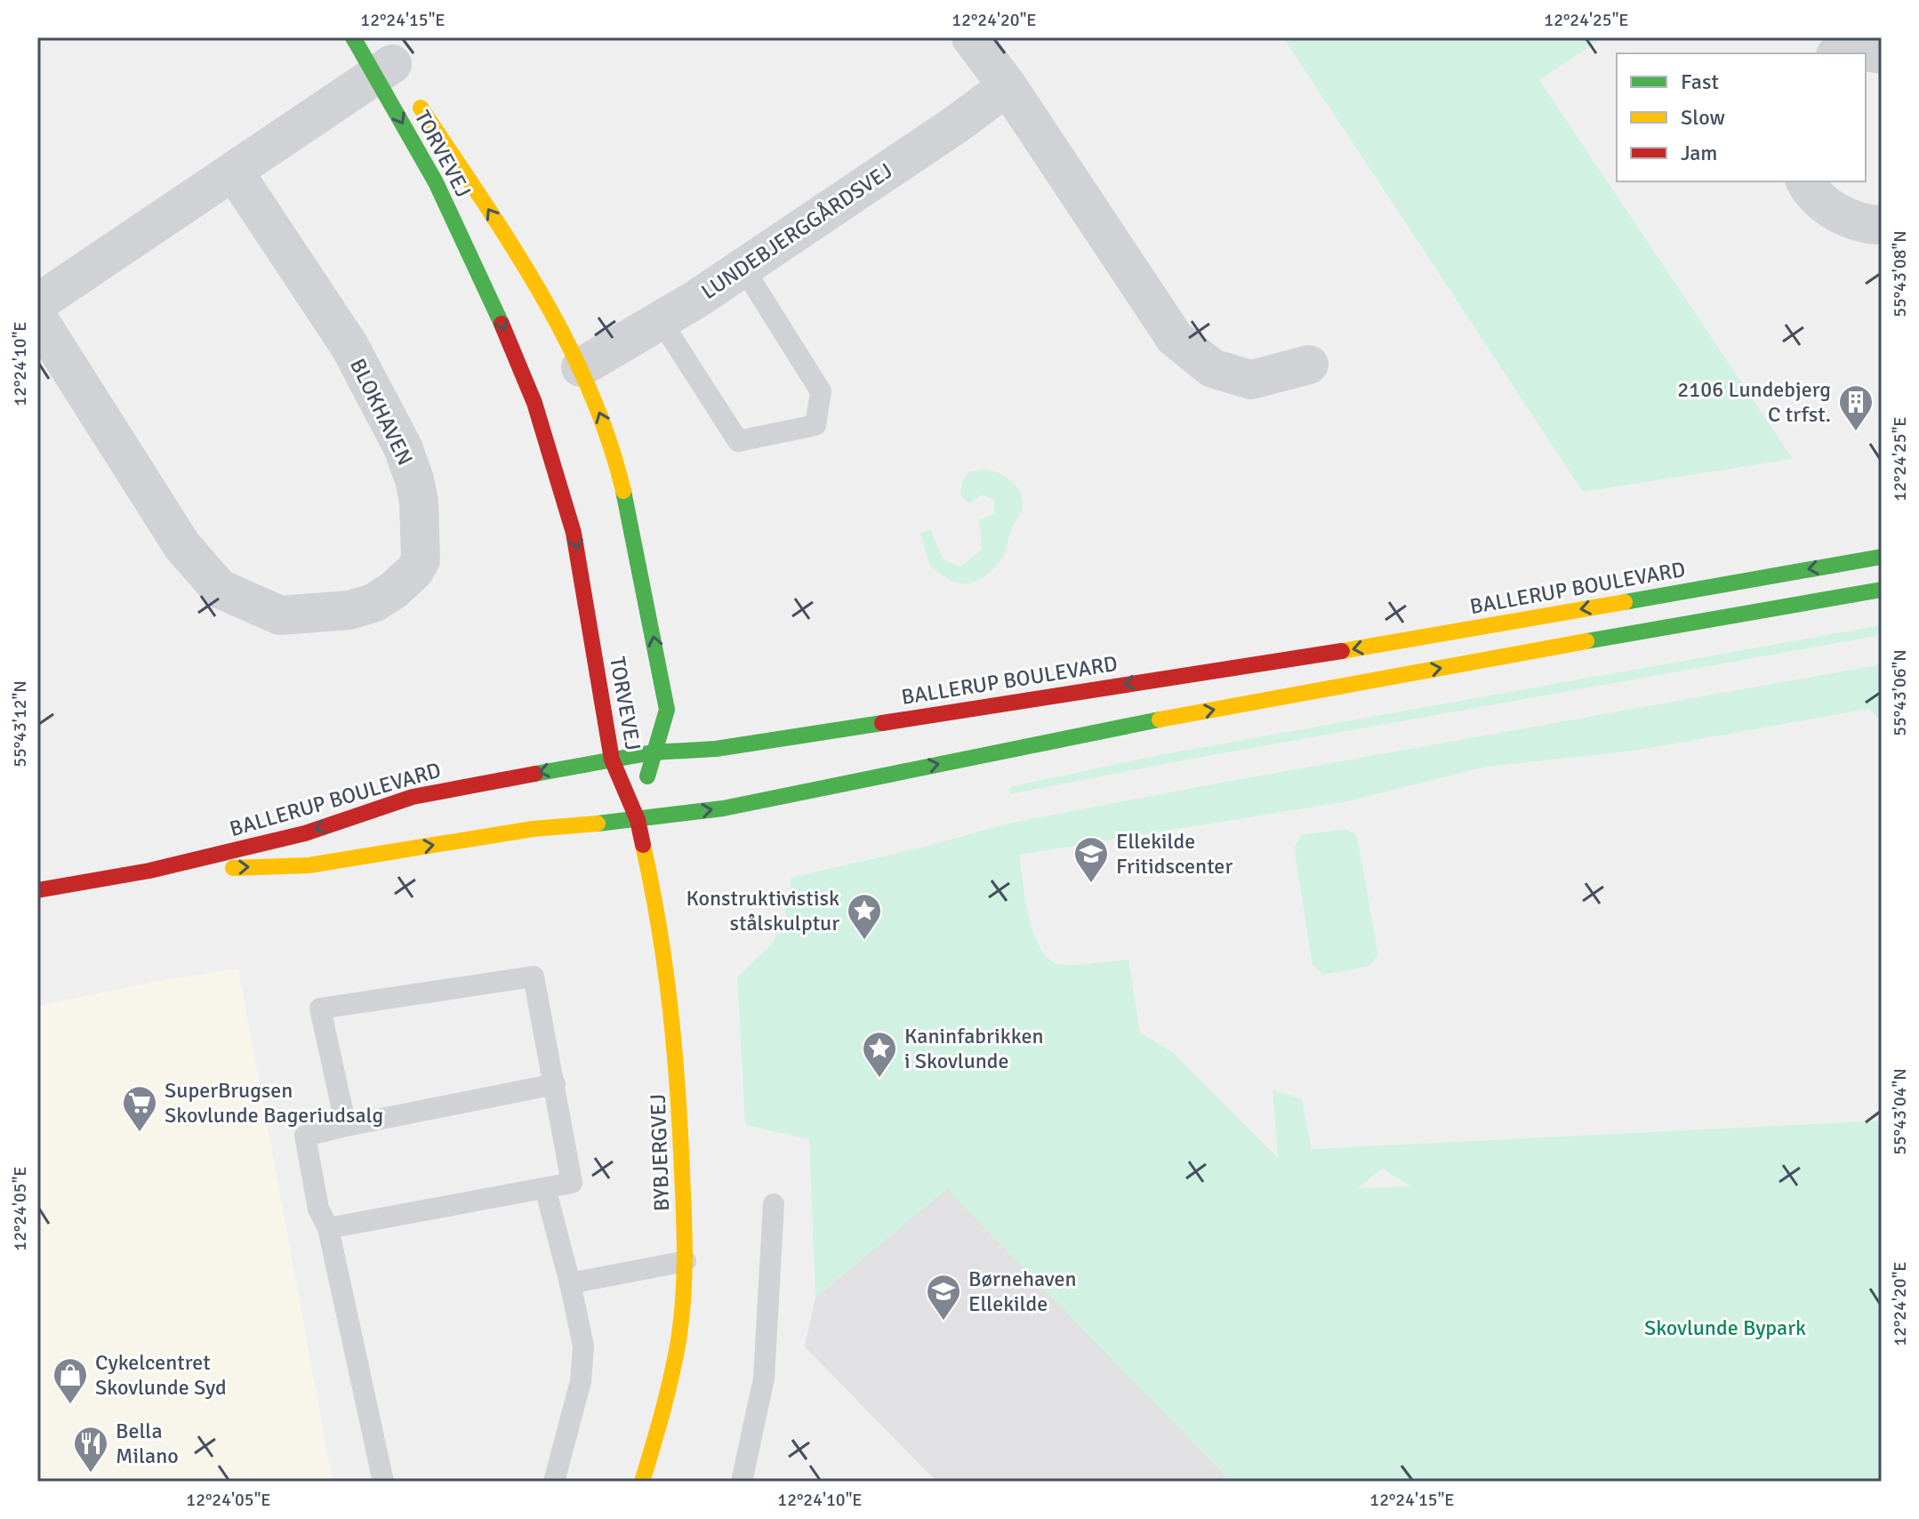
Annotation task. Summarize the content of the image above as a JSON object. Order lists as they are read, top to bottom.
{
  "streets": {
    "street": [
      "TORVEVEJ",
      "LUNDEBJERGGÅRDSVEJ",
      "BLOKHAVEN",
      "BALLERUP BOULEVARD",
      "BYBJERGVEJ"
    ]
  },
  "crossings": [
    ["TORVEVEJ", "LUNDEBJERGGÅRDSVEJ"],
    ["TORVEVEJ", "BALLERUP BOULEVARD"],
    ["TORVEVEJ", "BYBJERGVEJ"],
    ["BALLERUP BOULEVARD", "BYBJERGVEJ"]
  ],
  "parks": ["Skovlunde Bypark"],
  "places": {
    "building": ["2106 Lundebjerg C trfst."],
    "school or university": ["Ellekilde Fritidscenter", "Børnehaven Ellekilde"],
    "place": ["Konstruktivistisk stålskulptur", "Kaninfabrikken i Skovlunde"],
    "supermarket": ["SuperBrugsen Skovlunde Bageriudsalg"],
    "shop": ["Cykelcentret Skovlunde Syd"],
    "restaurant": ["Bella Milano"]
  },
  "legend": ["Fast", "Slow", "Jam"],
  "coordinates": [
    "12°24'15\"E",
    "12°24'20\"E",
    "12°24'25\"E",
    "55°43'08\"N",
    "12°24'10\"E",
    "55°43'06\"N",
    "55°43'12\"N",
    "55°43'04\"N",
    "12°24'05\"E"
  ]
}
